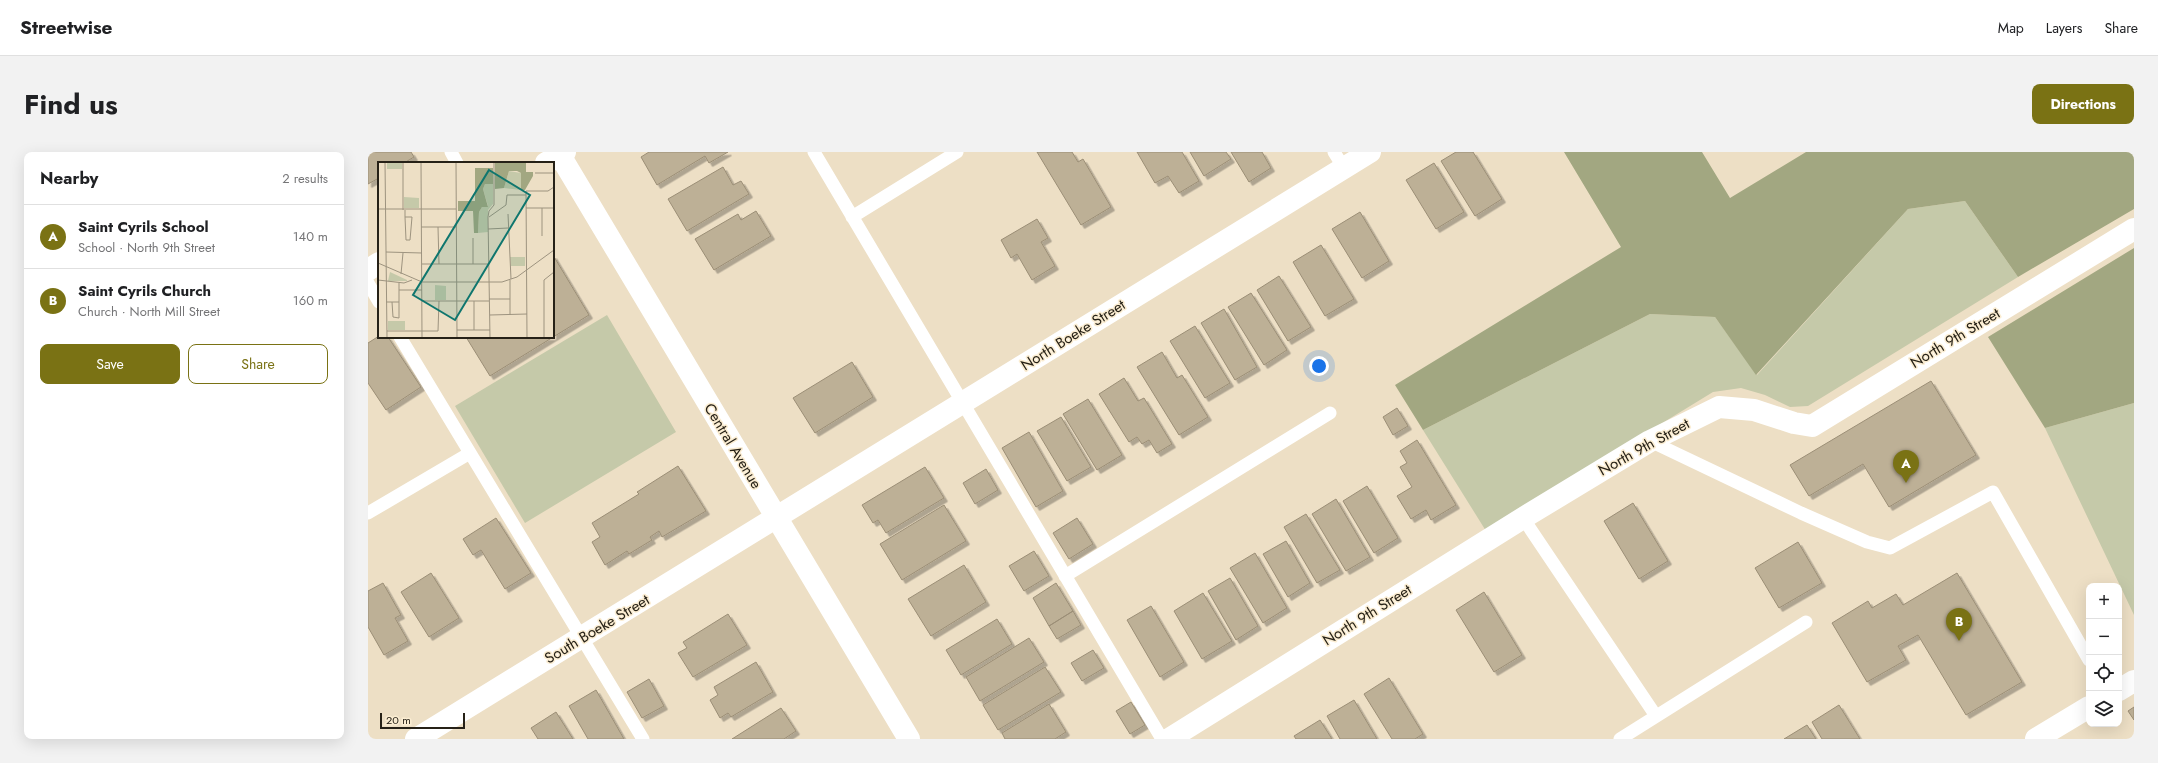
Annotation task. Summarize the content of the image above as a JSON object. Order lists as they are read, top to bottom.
{
  "streets": {
    "street": [
      "North Boeke Street",
      "North 9th Street",
      "Central Avenue",
      "South Boeke Street"
    ]
  },
  "crossings": [
    ["North Boeke Street", "Central Avenue"],
    ["North Boeke Street", "South Boeke Street"],
    ["Central Avenue", "South Boeke Street"]
  ],
  "scale_bar": "20 m",
  "page": {
    "header": "Streetwise",
    "nav": ["Map", "Layers", "Share"],
    "title": "Find us",
    "buttons": [
      "Directions",
      ["Save", "Share"]
    ],
    "heading": ["Nearby", "2 results"],
    "list": [
      {
        "mark": "A",
        "name": "Saint Cyrils School",
        "note": "School · North 9th Street",
        "value": "140 m"
      },
      {
        "mark": "B",
        "name": "Saint Cyrils Church",
        "note": "Church · North Mill Street",
        "value": "160 m"
      }
    ],
    "pins": ["A", "B"],
    "map_buttons": ["+", "−"],
    "scale": "20 m"
  }
}
